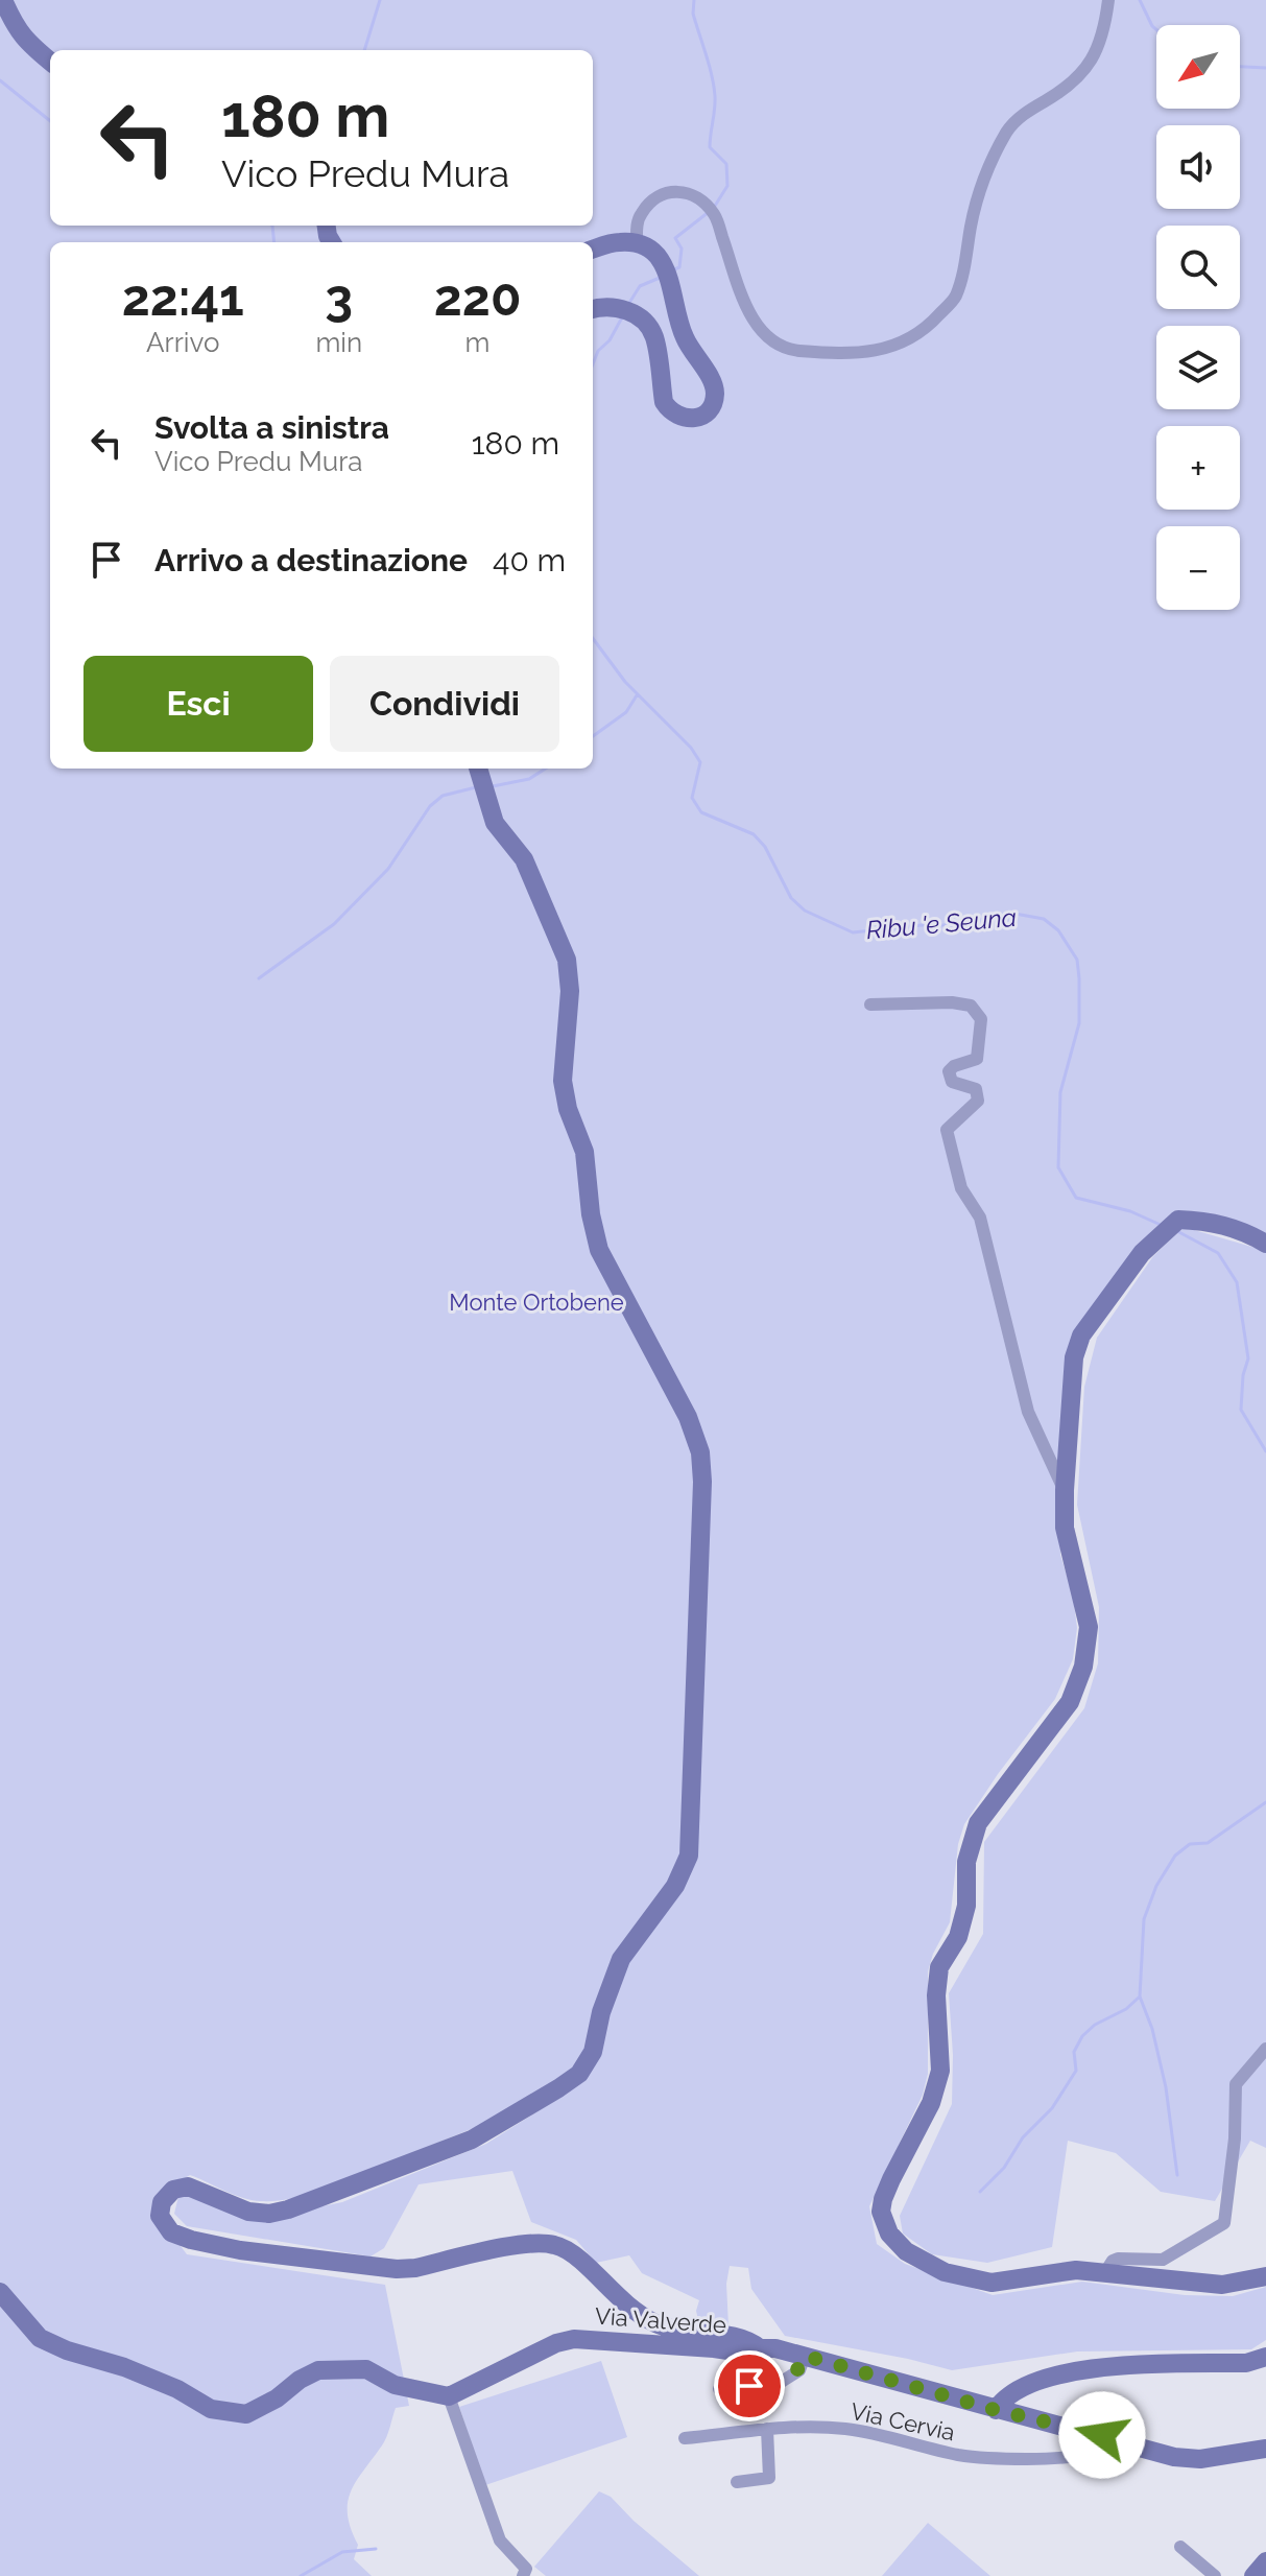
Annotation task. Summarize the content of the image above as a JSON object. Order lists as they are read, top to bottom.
{
  "streets": {
    "street": ["Via Valverde", "Via Cervia"]
  },
  "water": ["Ribu 'e Seuna"],
  "parks": ["Monte Ortobene"],
  "north": "bottom left",
  "page": {
    "map_buttons": ["+", "−"],
    "turn": ["180 m", "Vico Predu Mura"],
    "eta": [
      "22:41",
      "Arrivo",
      "3",
      "min",
      "220",
      "m"
    ],
    "list": [
      {
        "name": "Svolta a sinistra",
        "note": "Vico Predu Mura",
        "value": "180 m"
      },
      {
        "name": "Arrivo a destinazione",
        "value": "40 m"
      }
    ],
    "buttons": ["Esci", "Condividi"]
  }
}
